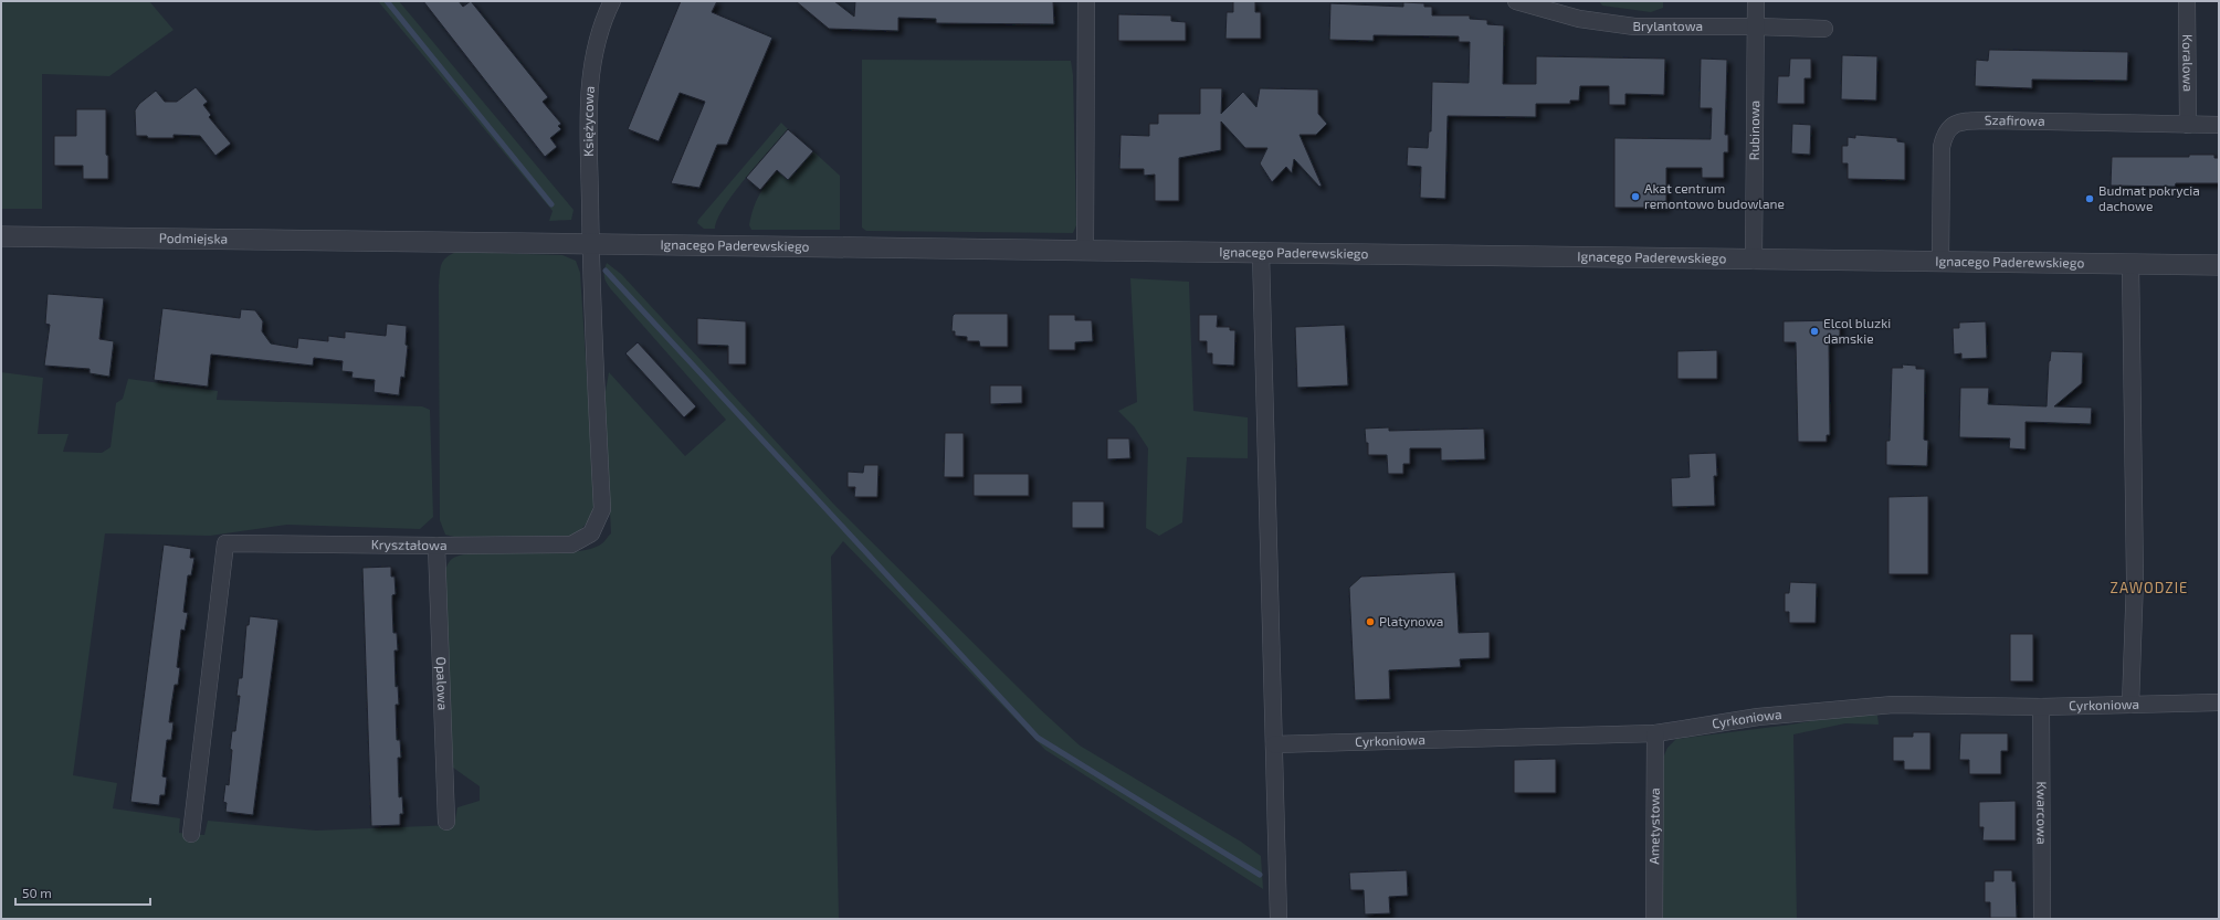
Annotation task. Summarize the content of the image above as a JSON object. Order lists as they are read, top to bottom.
{
  "streets": {
    "street": [
      "Brylantowa",
      "Koralowa",
      "Księżycowa",
      "Szafirowa",
      "Rubinowa",
      "Podmiejska",
      "Ignacego Paderewskiego",
      "Kryształowa",
      "Opalowa",
      "Cyrkoniowa",
      "Kwarcowa",
      "Ametystowa"
    ]
  },
  "crossings": [
    ["Brylantowa", "Rubinowa"],
    ["Koralowa", "Szafirowa"],
    ["Księżycowa", "Ignacego Paderewskiego"],
    ["Księżycowa", "Kryształowa"],
    ["Szafirowa", "Ignacego Paderewskiego"],
    ["Rubinowa", "Ignacego Paderewskiego"],
    ["Podmiejska", "Ignacego Paderewskiego"],
    ["Ignacego Paderewskiego", "Kryształowa"],
    ["Kryształowa", "Opalowa"],
    ["Cyrkoniowa", "Kwarcowa"],
    ["Cyrkoniowa", "Ametystowa"]
  ],
  "districts": ["ZAWODZIE"],
  "places": [
    "Akat centrum remontowo budowlane",
    "Budmat pokrycia dachowe",
    "Elcol bluzki damskie",
    "Platynowa"
  ],
  "scale_bar": "50 m"
}
